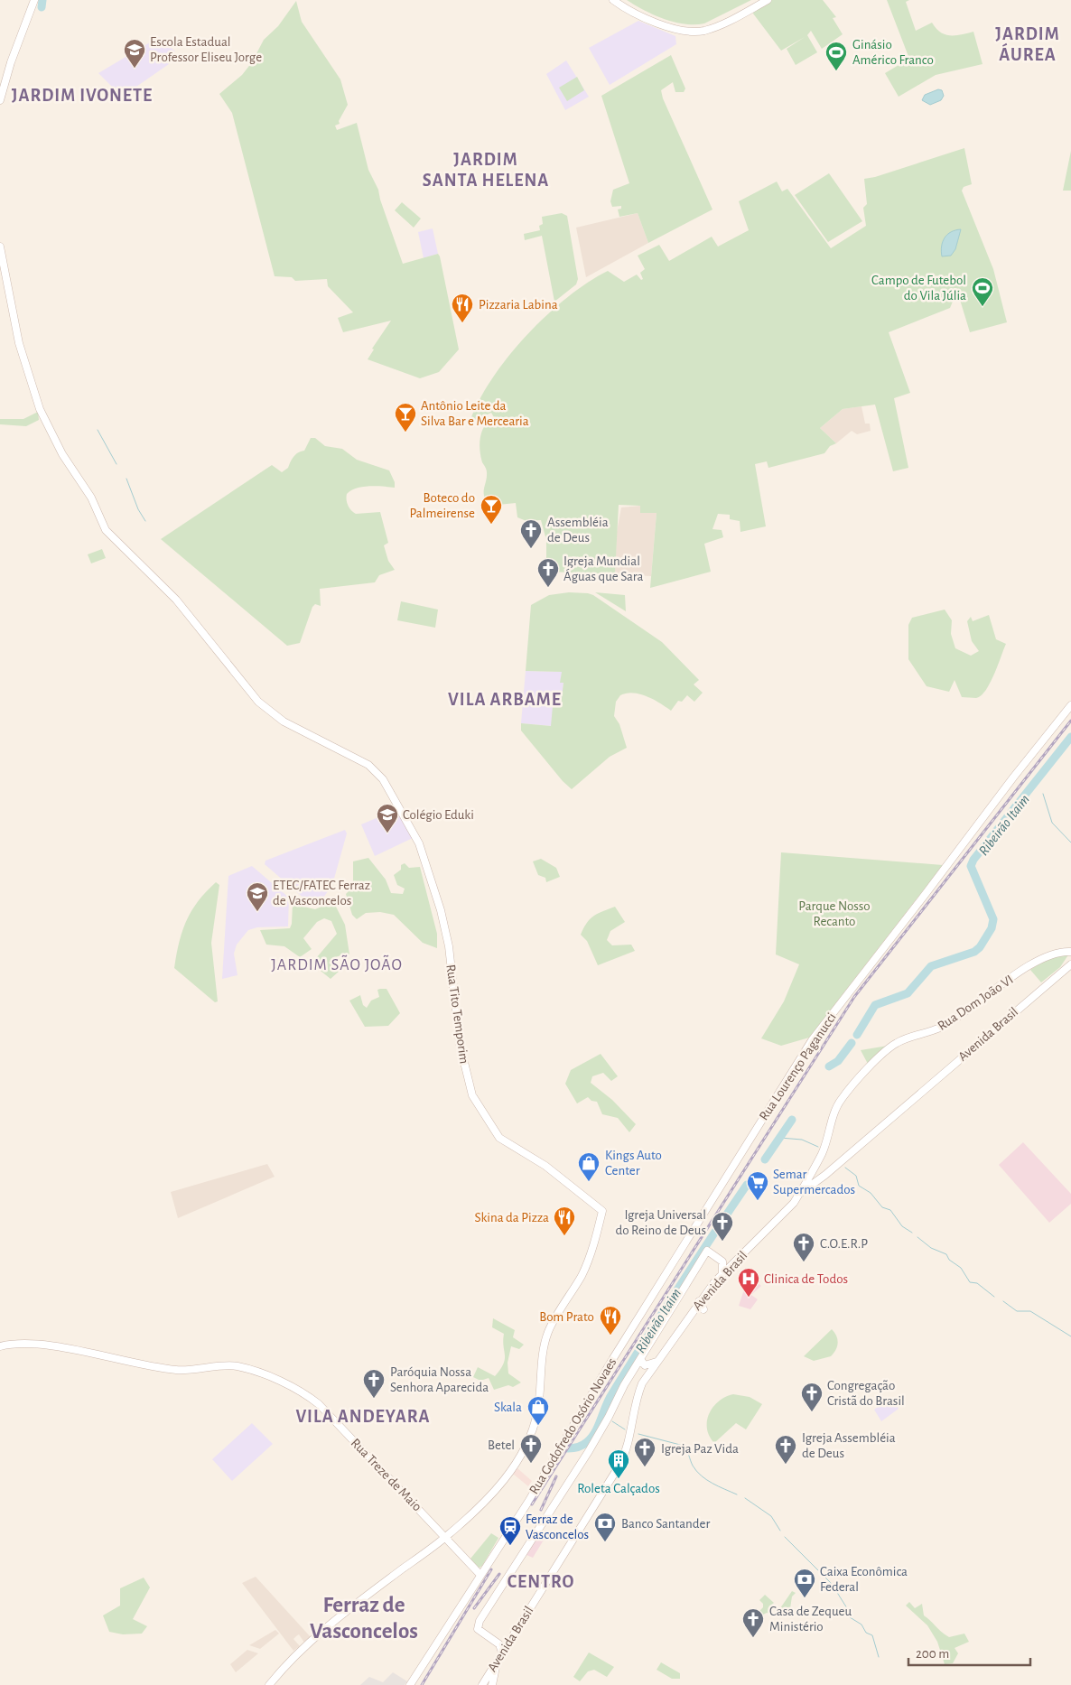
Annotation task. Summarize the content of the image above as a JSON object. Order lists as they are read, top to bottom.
{
  "streets": {
    "main road": [
      "Rua Dom João VI",
      "Rua Tito Temporim",
      "Avenida Brasil",
      "Rua Lourenço Paganucci",
      "Rua Godofredo Osório Novaes",
      "Rua Treze de Maio"
    ]
  },
  "crossings": [
    ["Rua Dom João VI", "Avenida Brasil"],
    ["Rua Tito Temporim", "Rua Treze de Maio"],
    ["Rua Lourenço Paganucci", "Rua Godofredo Osório Novaes"],
    ["Rua Godofredo Osório Novaes", "Rua Treze de Maio"]
  ],
  "districts": [
    "JARDIM ÁUREA",
    "JARDIM IVONETE",
    "JARDIM SANTA HELENA",
    "VILA ARBAME",
    "JARDIM SÃO JOÃO",
    "VILA ANDEYARA",
    "CENTRO",
    "Ferraz de Vasconcelos"
  ],
  "water": ["Ribeirão Itaim"],
  "parks": ["Parque Nosso Recanto"],
  "places": {
    "school or university": ["Escola Estadual Professor Eliseu Jorge", "Colégio Eduki", "ETEC/FATEC Ferraz de Vasconcelos"],
    "sports": ["Ginásio Américo Franco", "Campo de Futebol do Vila Júlia"],
    "restaurant": ["Pizzaria Labina", "Skina da Pizza", "Bom Prato"],
    "bar": ["Antônio Leite da Silva Bar e Mercearia", "Boteco do Palmeirense"],
    "church": [
      "Assembléia de Deus",
      "Igreja Mundial Águas que Sara",
      "Igreja Universal do Reino de Deus",
      "C.O.E.R.P",
      "Paróquia Nossa Senhora Aparecida",
      "Congregação Cristã do Brasil",
      "Betel",
      "Igreja Assembléia de Deus",
      "Igreja Paz Vida",
      "Casa de Zequeu Ministério"
    ],
    "shop": ["Kings Auto Center", "Skala"],
    "supermarket": ["Semar Supermercados"],
    "hospital": ["Clinica de Todos"],
    "building": ["Roleta Calçados"],
    "bank": ["Banco Santander", "Caixa Econômica Federal"],
    "station": ["Ferraz de Vasconcelos"]
  },
  "scale_bar": "200 m"
}
